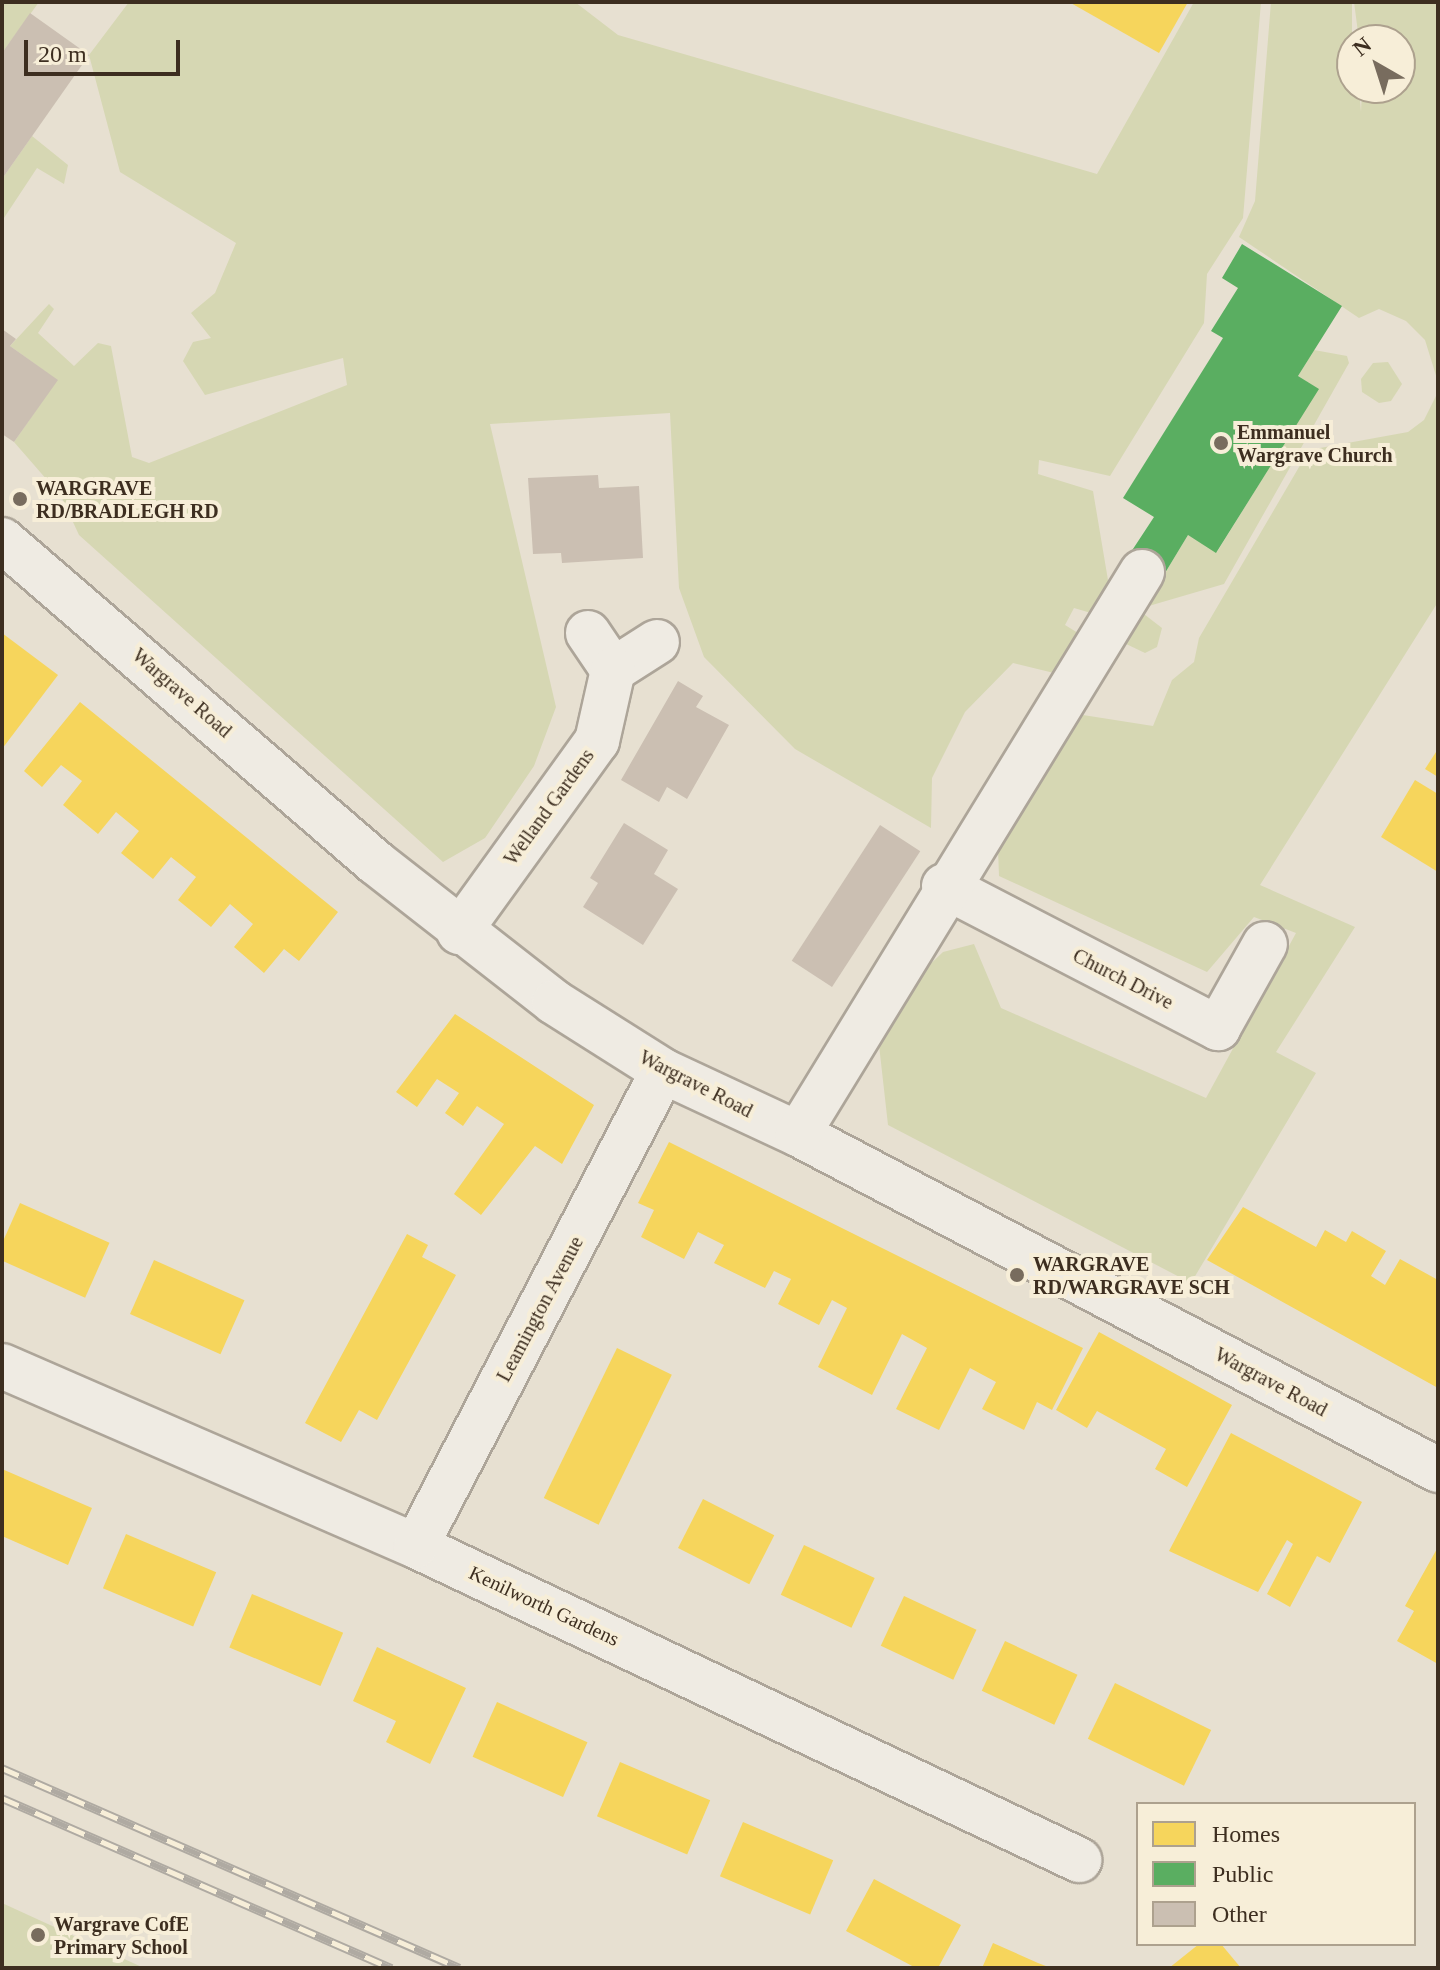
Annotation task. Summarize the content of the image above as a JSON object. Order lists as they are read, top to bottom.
{
  "streets": {
    "street": [
      "Wargrave Road",
      "Welland Gardens",
      "Church Drive",
      "Leamington Avenue",
      "Kenilworth Gardens"
    ]
  },
  "crossings": [
    ["Wargrave Road", "Welland Gardens"],
    ["Wargrave Road", "Leamington Avenue"],
    ["Leamington Avenue", "Kenilworth Gardens"]
  ],
  "places": [
    "Emmanuel Wargrave Church",
    "WARGRAVE RD/BRADLEGH RD",
    "WARGRAVE RD/WARGRAVE SCH",
    "Wargrave CofE Primary School"
  ],
  "legend": ["Homes", "Public", "Other"],
  "scale_bar": "20 m",
  "north": "top left"
}
